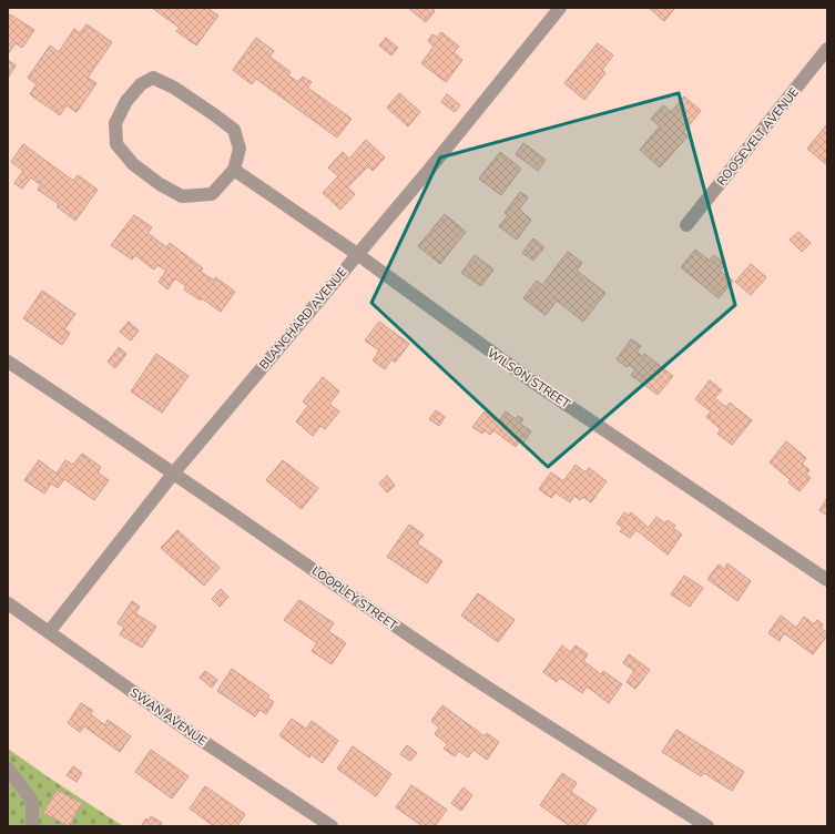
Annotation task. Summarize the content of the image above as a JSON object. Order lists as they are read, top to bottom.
{
  "streets": {
    "street": [
      "ROOSEVELT AVENUE",
      "BLANCHARD AVENUE",
      "WILSON STREET",
      "LOOPLEY STREET",
      "SWAN AVENUE"
    ]
  },
  "crossings": [
    ["BLANCHARD AVENUE", "WILSON STREET"],
    ["BLANCHARD AVENUE", "LOOPLEY STREET"],
    ["BLANCHARD AVENUE", "SWAN AVENUE"]
  ]
}
